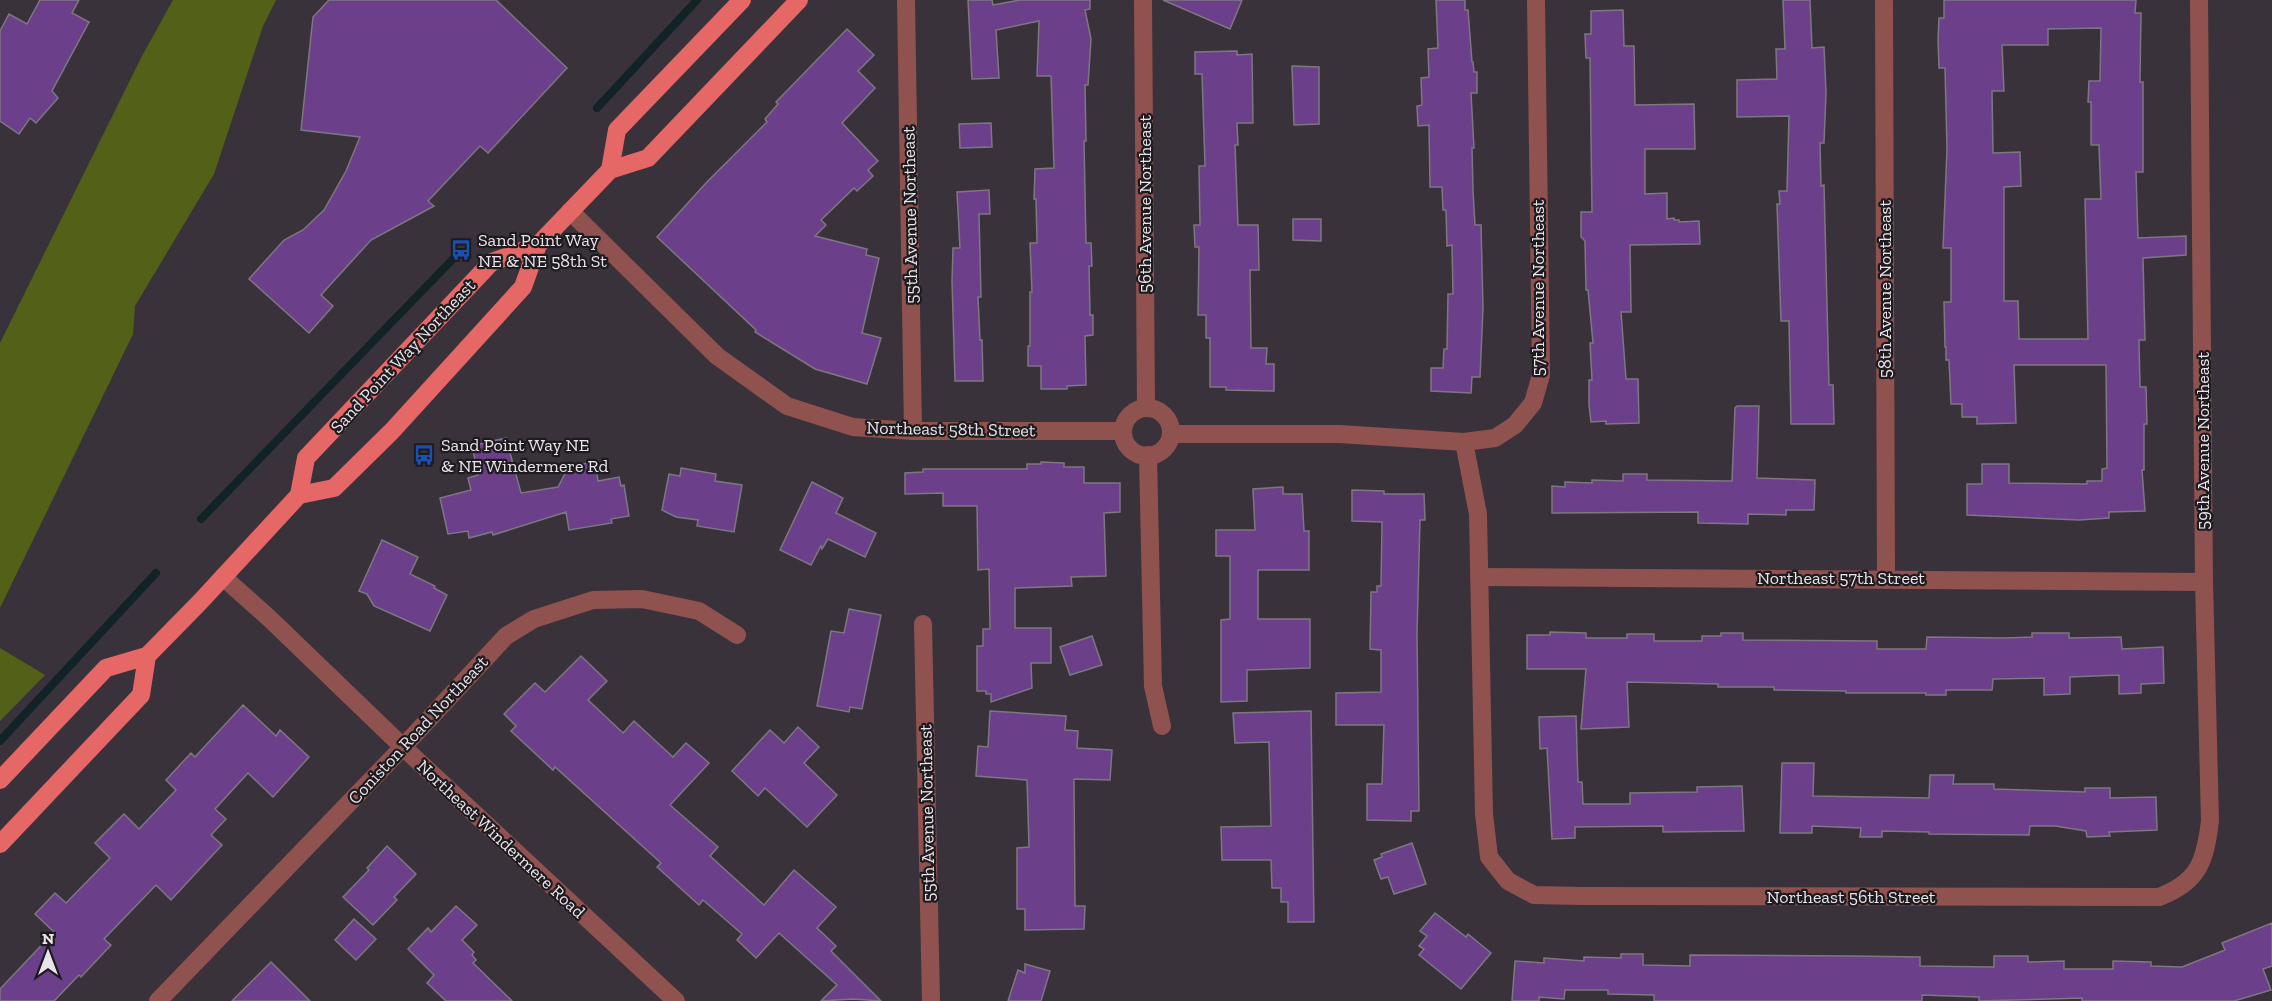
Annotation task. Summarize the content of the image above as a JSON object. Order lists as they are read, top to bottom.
{
  "streets": {
    "main road": ["Sand Point Way Northeast"],
    "street": [
      "56th Avenue Northeast",
      "55th Avenue Northeast",
      "57th Avenue Northeast",
      "58th Avenue Northeast",
      "Northeast 58th Street",
      "59th Avenue Northeast",
      "Northeast 57th Street",
      "Coniston Road Northeast",
      "Northeast Windermere Road",
      "Northeast 56th Street"
    ]
  },
  "crossings": [
    ["56th Avenue Northeast", "Northeast 58th Street"],
    ["55th Avenue Northeast", "Northeast 58th Street"],
    ["58th Avenue Northeast", "Northeast 57th Street"],
    ["Sand Point Way Northeast", "Northeast 58th Street"],
    ["59th Avenue Northeast", "Northeast 57th Street"],
    ["59th Avenue Northeast", "Northeast 56th Street"],
    ["Northeast 57th Street", "Northeast 56th Street"],
    ["Coniston Road Northeast", "Northeast Windermere Road"]
  ],
  "places": {
    "bus stop": ["Sand Point Way NE & NE 58th St", "Sand Point Way NE & NE Windermere Rd"]
  },
  "north": "top"
}
